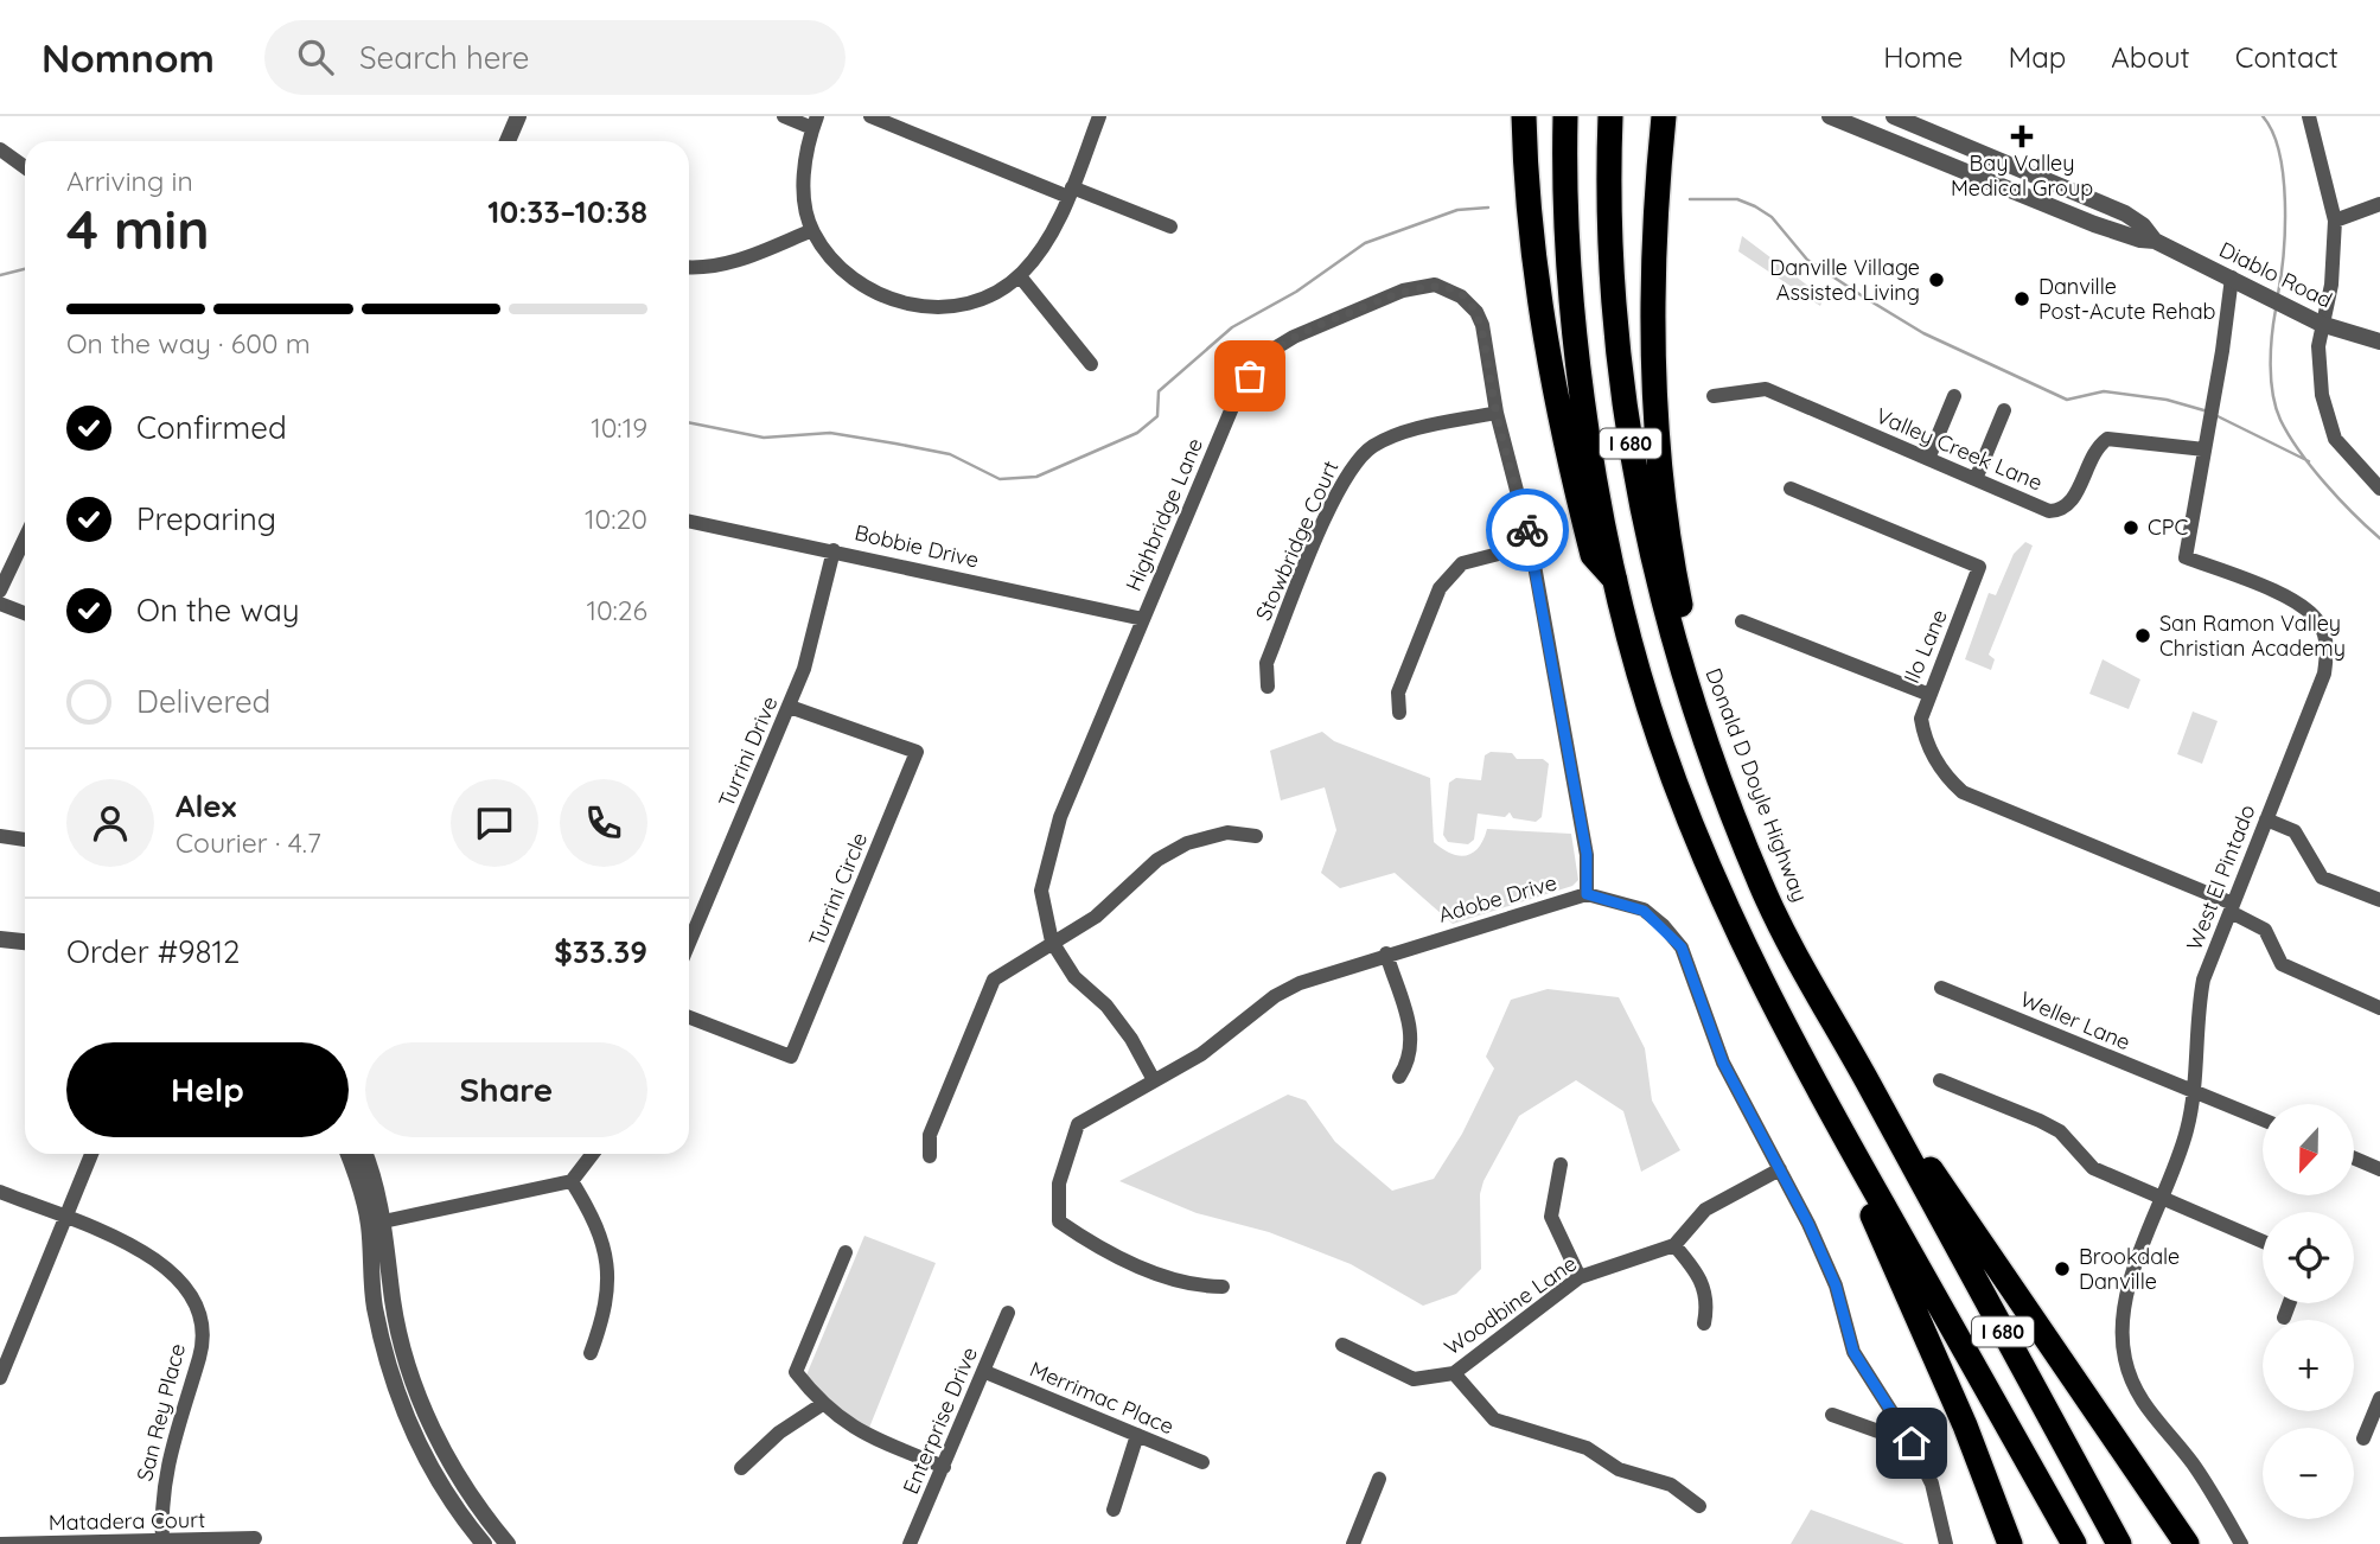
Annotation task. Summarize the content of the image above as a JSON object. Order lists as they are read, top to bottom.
{
  "streets": {
    "highway": ["I 680", "Donald D Doyle Highway"],
    "street": [
      "Diablo Road",
      "Valley Creek Lane",
      "Highbridge Lane",
      "Stowbridge Court",
      "Bobbie Drive",
      "Ilo Lane",
      "Turrini Drive",
      "West El Pintado",
      "Turrini Circle",
      "Adobe Drive",
      "Weller Lane",
      "Woodbine Lane",
      "Merrimac Place",
      "San Rey Place",
      "Enterprise Drive",
      "Matadera Court"
    ]
  },
  "crossings": [
    ["Diablo Road", "West El Pintado"],
    ["Valley Creek Lane", "West El Pintado"],
    ["Highbridge Lane", "Stowbridge Court"],
    ["Highbridge Lane", "Bobbie Drive"],
    ["Highbridge Lane", "Adobe Drive"],
    ["Bobbie Drive", "Turrini Drive"],
    ["Ilo Lane", "West El Pintado"],
    ["Turrini Drive", "Turrini Circle"],
    ["West El Pintado", "Weller Lane"],
    ["Adobe Drive", "Woodbine Lane"],
    ["Merrimac Place", "Enterprise Drive"],
    ["San Rey Place", "Matadera Court"]
  ],
  "places": {
    "health": ["Bay Valley Medical Group"],
    "other": [
      "Danville Village Assisted Living",
      "Danville Post-Acute Rehab",
      "CPC",
      "San Ramon Valley Christian Academy",
      "Brookdale Danville"
    ]
  },
  "north": "bottom",
  "page": {
    "header": "Nomnom",
    "search": "Search here",
    "nav": [
      "Home",
      "Map",
      "About",
      "Contact"
    ],
    "heading": ["4 min", "Arriving in", "10:33–10:38"],
    "panel": [
      "Alex",
      "Courier · 4.7",
      "Order #9812",
      "$33.39"
    ],
    "bar": "On the way · 600 m",
    "list": [
      ["Confirmed", "10:19"],
      ["Preparing", "10:20"],
      ["On the way", "10:26"],
      "Delivered"
    ],
    "buttons": ["Help", "Share"],
    "map_buttons": ["+", "−"]
  }
}
